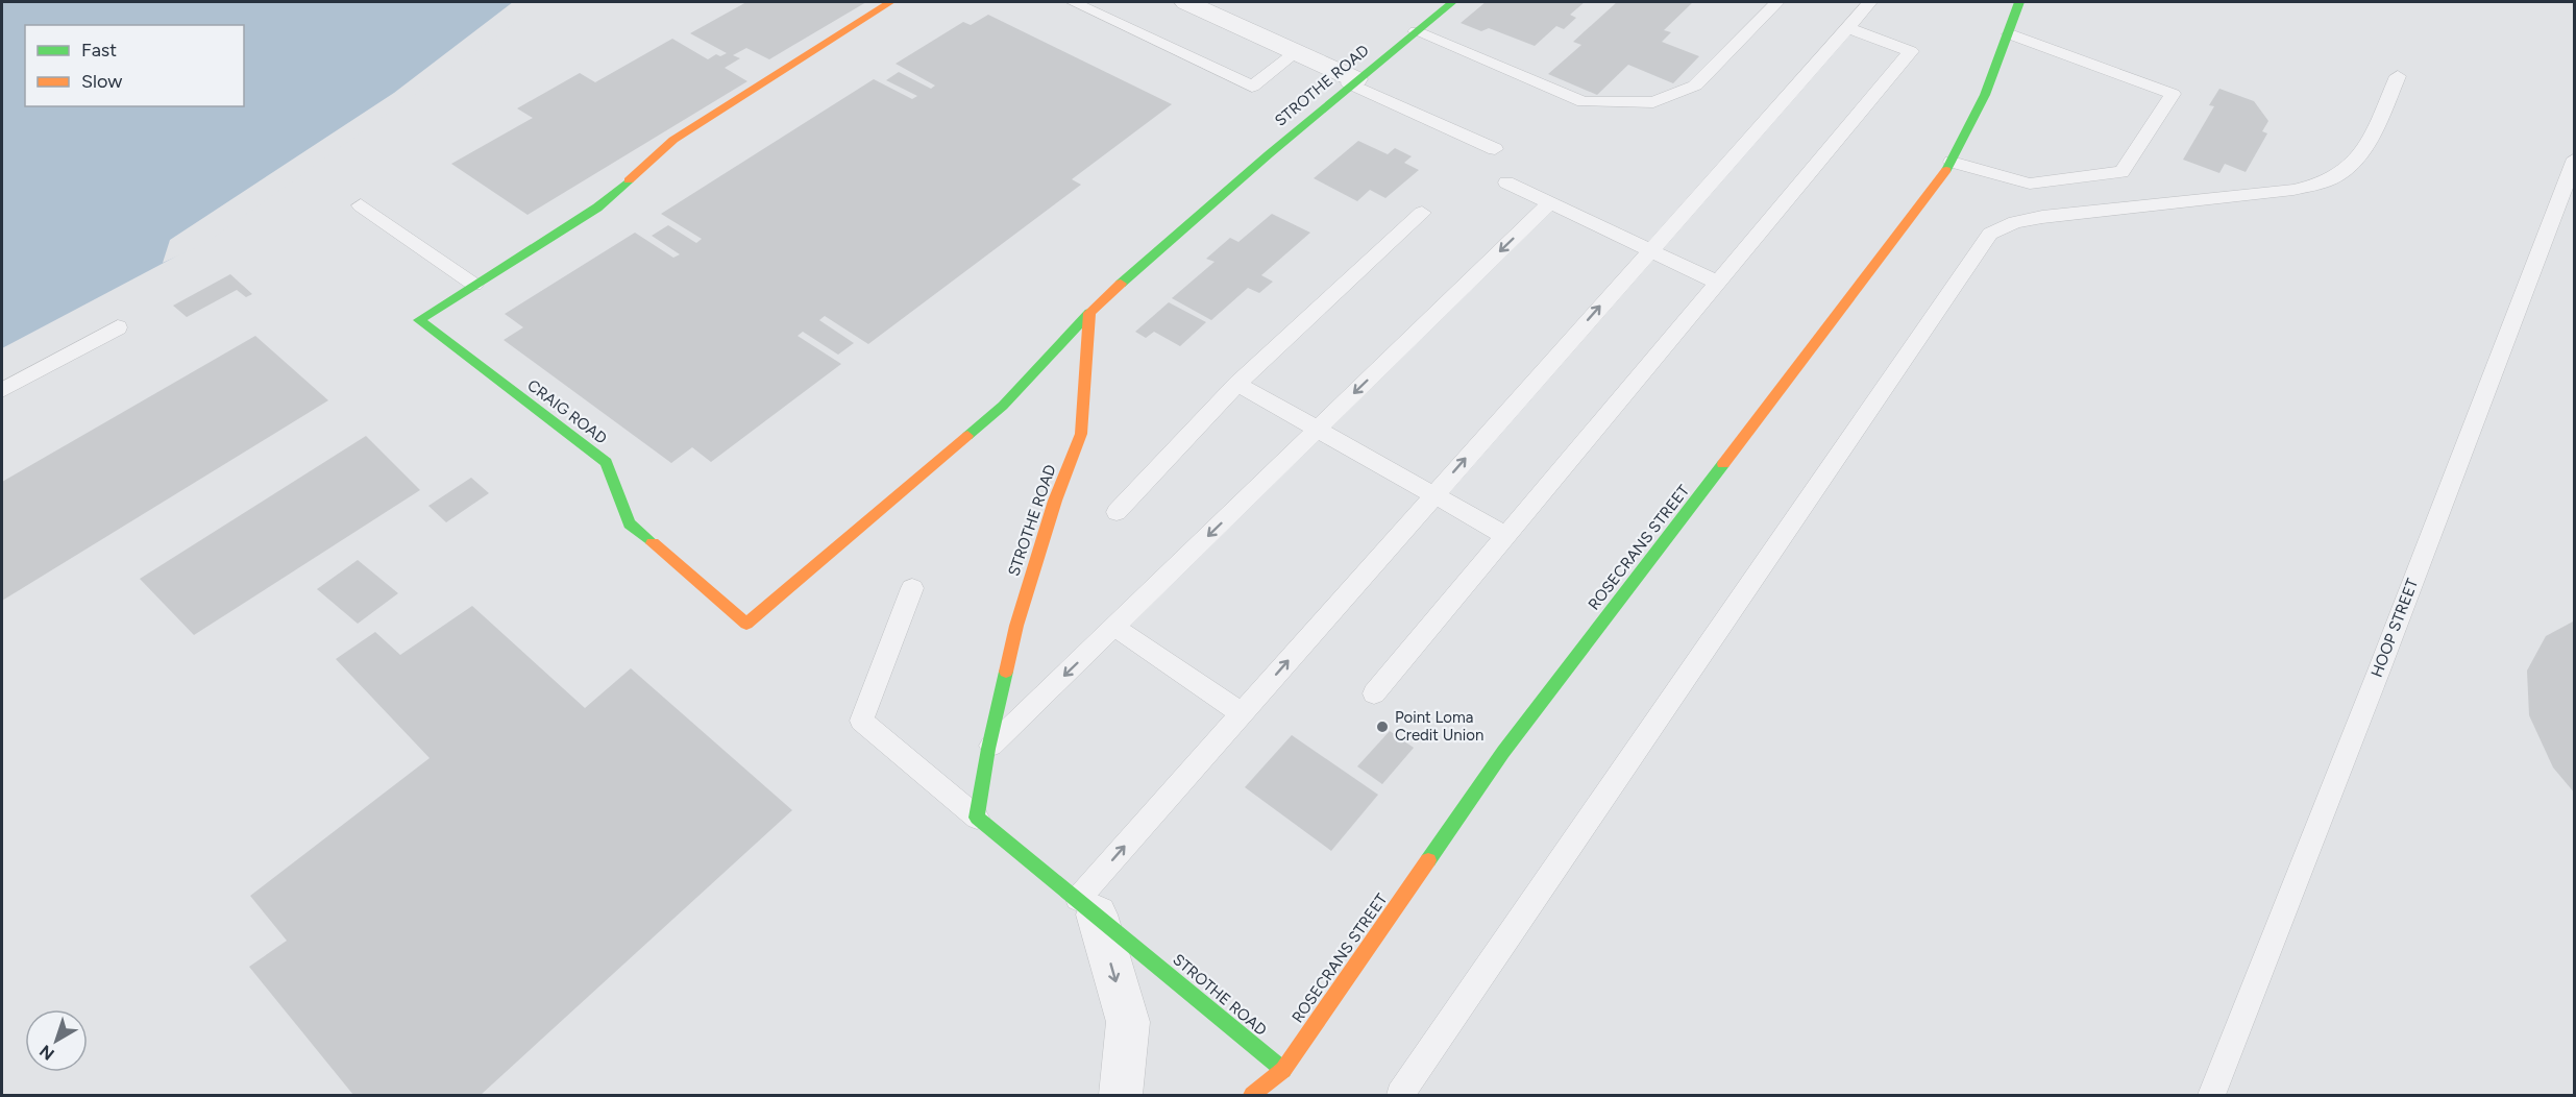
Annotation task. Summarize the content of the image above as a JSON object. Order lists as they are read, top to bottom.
{
  "streets": {
    "street": ["STROTHE ROAD", "CRAIG ROAD", "ROSECRANS STREET"],
    "lane": ["HOOP STREET"]
  },
  "crossings": [
    ["STROTHE ROAD", "CRAIG ROAD"],
    ["STROTHE ROAD", "ROSECRANS STREET"]
  ],
  "places": ["Point Loma Credit Union"],
  "legend": ["Fast", "Slow"],
  "north": "bottom left"
}
